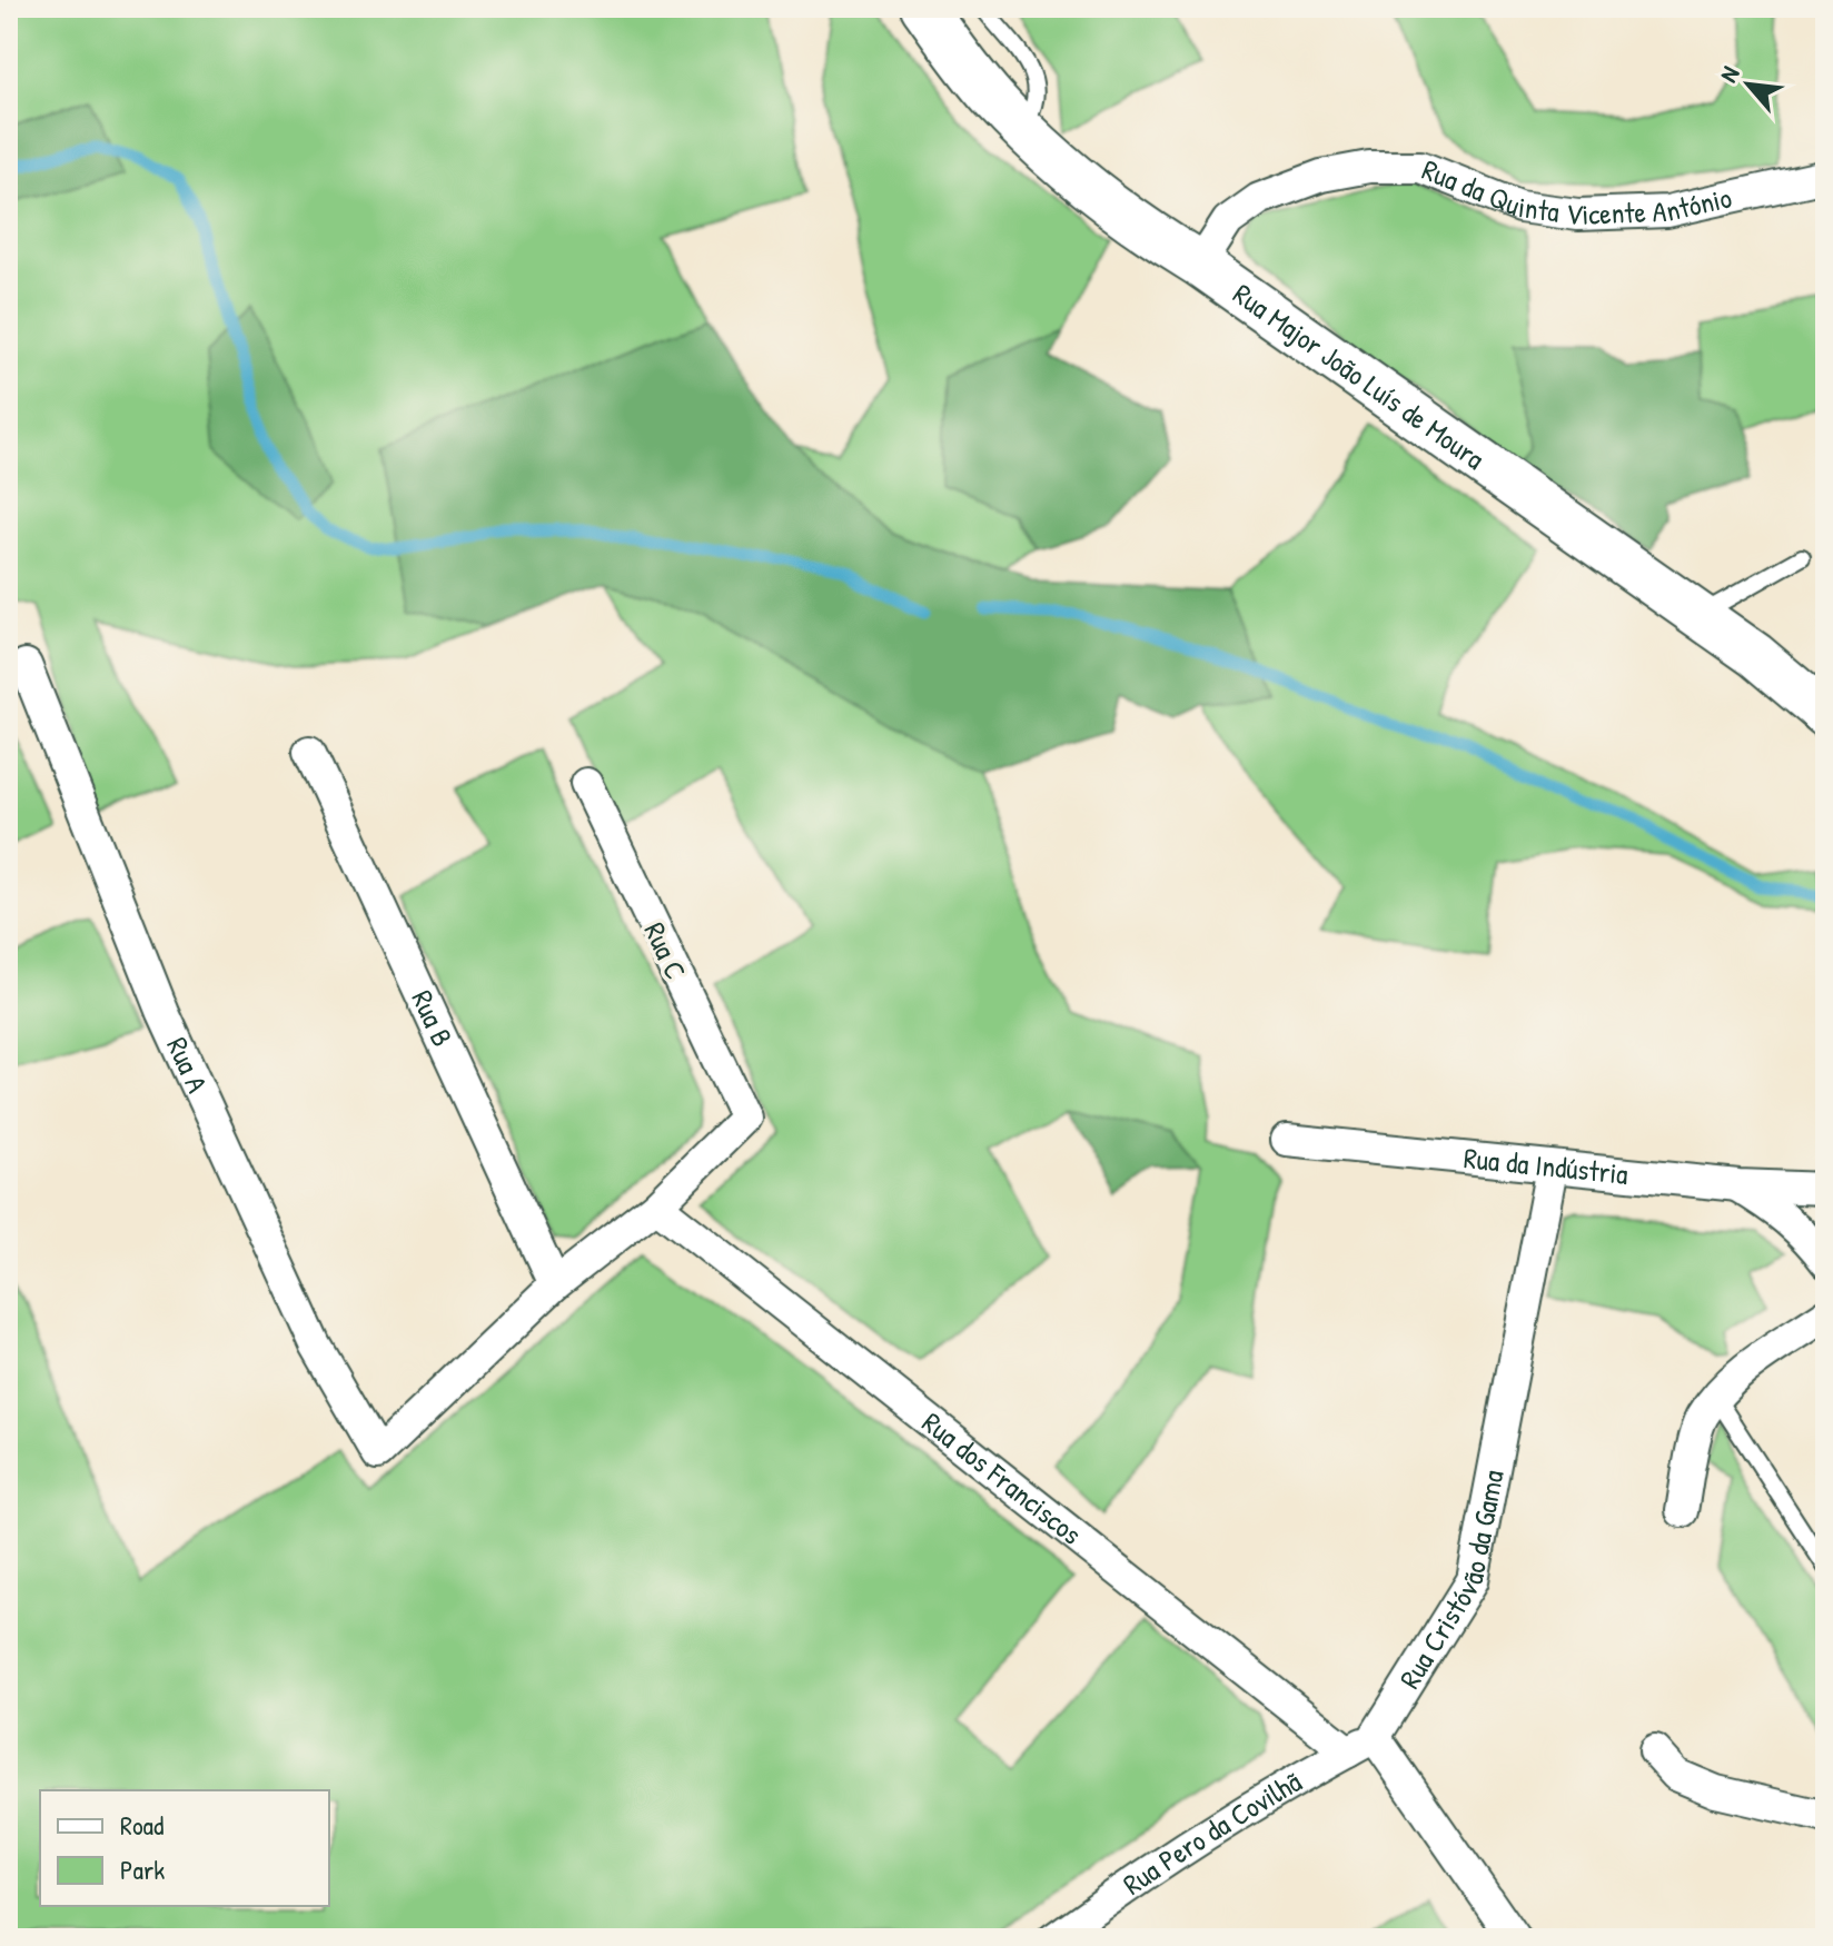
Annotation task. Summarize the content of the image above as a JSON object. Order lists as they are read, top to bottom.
{
  "streets": {
    "street": [
      "Rua da Quinta Vicente António",
      "Rua Major João Luís de Moura",
      "Rua C",
      "Rua B",
      "Rua A",
      "Rua da Indústria",
      "Rua dos Franciscos",
      "Rua Cristóvão da Gama",
      "Rua Pero da Covilhã"
    ]
  },
  "crossings": [
    ["Rua da Quinta Vicente António", "Rua Major João Luís de Moura"],
    ["Rua C", "Rua dos Franciscos"],
    ["Rua B", "Rua A"],
    ["Rua da Indústria", "Rua Cristóvão da Gama"],
    ["Rua dos Franciscos", "Rua Cristóvão da Gama"],
    ["Rua dos Franciscos", "Rua Pero da Covilhã"],
    ["Rua Cristóvão da Gama", "Rua Pero da Covilhã"]
  ],
  "legend": ["Road", "Park"],
  "north": "top left"
}
